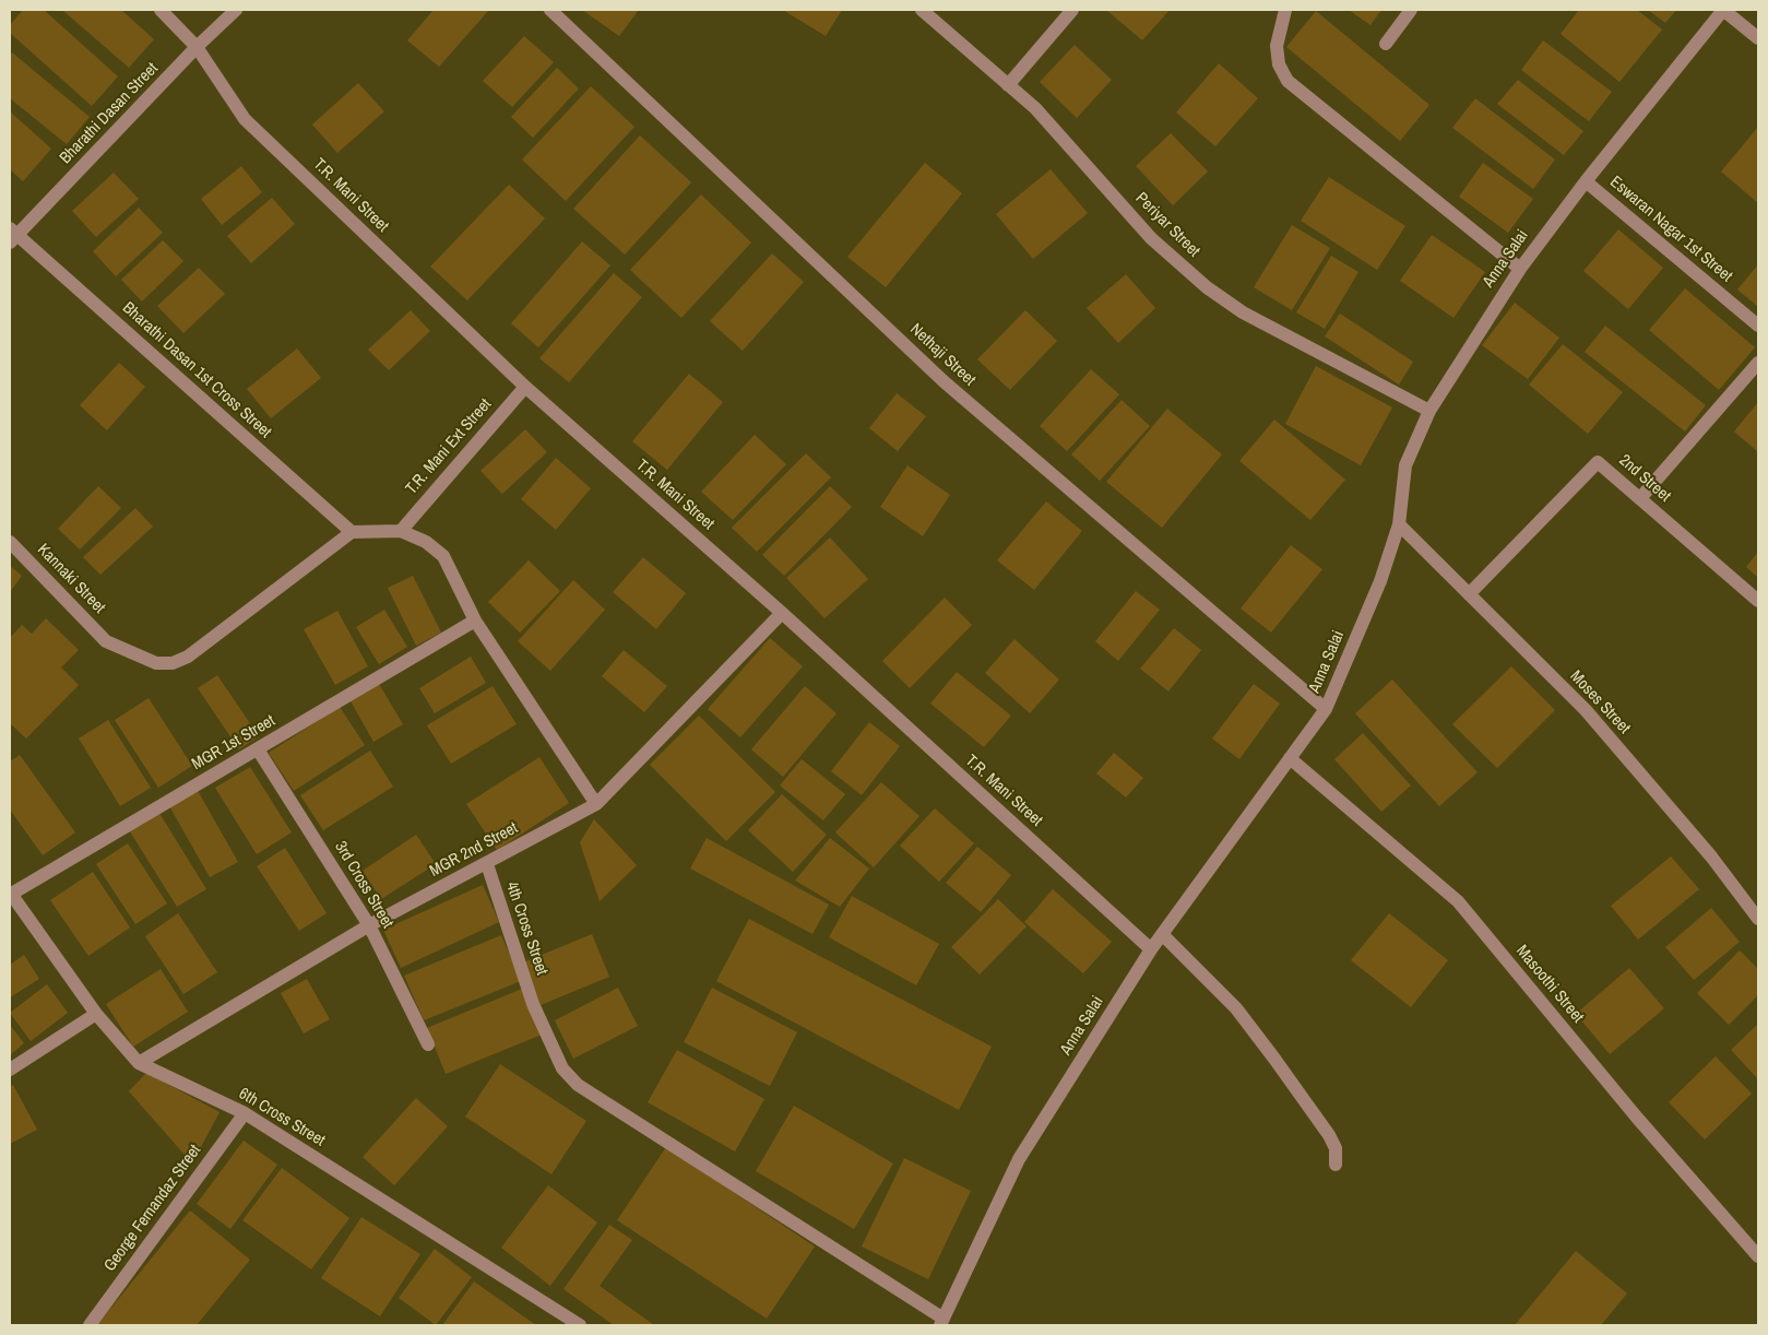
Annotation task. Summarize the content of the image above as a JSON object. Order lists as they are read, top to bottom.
{
  "streets": {
    "street": [
      "Bharathi Dasan Street",
      "T.R. Mani Street",
      "Periyar Street",
      "Eswaran Nagar 1st Street",
      "Anna Salai",
      "Nethaji Street",
      "Bharathi Dasan 1st Cross Street",
      "T.R. Mani Ext Street",
      "2nd Street",
      "Kannaki Street",
      "Moses Street",
      "MGR 1st Street",
      "MGR 2nd Street",
      "3rd Cross Street",
      "4th Cross Street",
      "Masoothi Street",
      "6th Cross Street",
      "George Fernandaz Street"
    ]
  },
  "crossings": [
    ["Bharathi Dasan Street", "T.R. Mani Street"],
    ["Bharathi Dasan Street", "Bharathi Dasan 1st Cross Street"],
    ["T.R. Mani Street", "Anna Salai"],
    ["T.R. Mani Street", "T.R. Mani Ext Street"],
    ["T.R. Mani Street", "MGR 2nd Street"],
    ["Periyar Street", "Anna Salai"],
    ["Eswaran Nagar 1st Street", "Anna Salai"],
    ["Anna Salai", "Nethaji Street"],
    ["Anna Salai", "Moses Street"],
    ["Anna Salai", "4th Cross Street"],
    ["Anna Salai", "Masoothi Street"],
    ["Bharathi Dasan 1st Cross Street", "Kannaki Street"],
    ["2nd Street", "Moses Street"],
    ["MGR 1st Street", "3rd Cross Street"],
    ["MGR 1st Street", "6th Cross Street"],
    ["MGR 2nd Street", "3rd Cross Street"],
    ["MGR 2nd Street", "4th Cross Street"],
    ["MGR 2nd Street", "6th Cross Street"],
    ["6th Cross Street", "George Fernandaz Street"]
  ]
}
